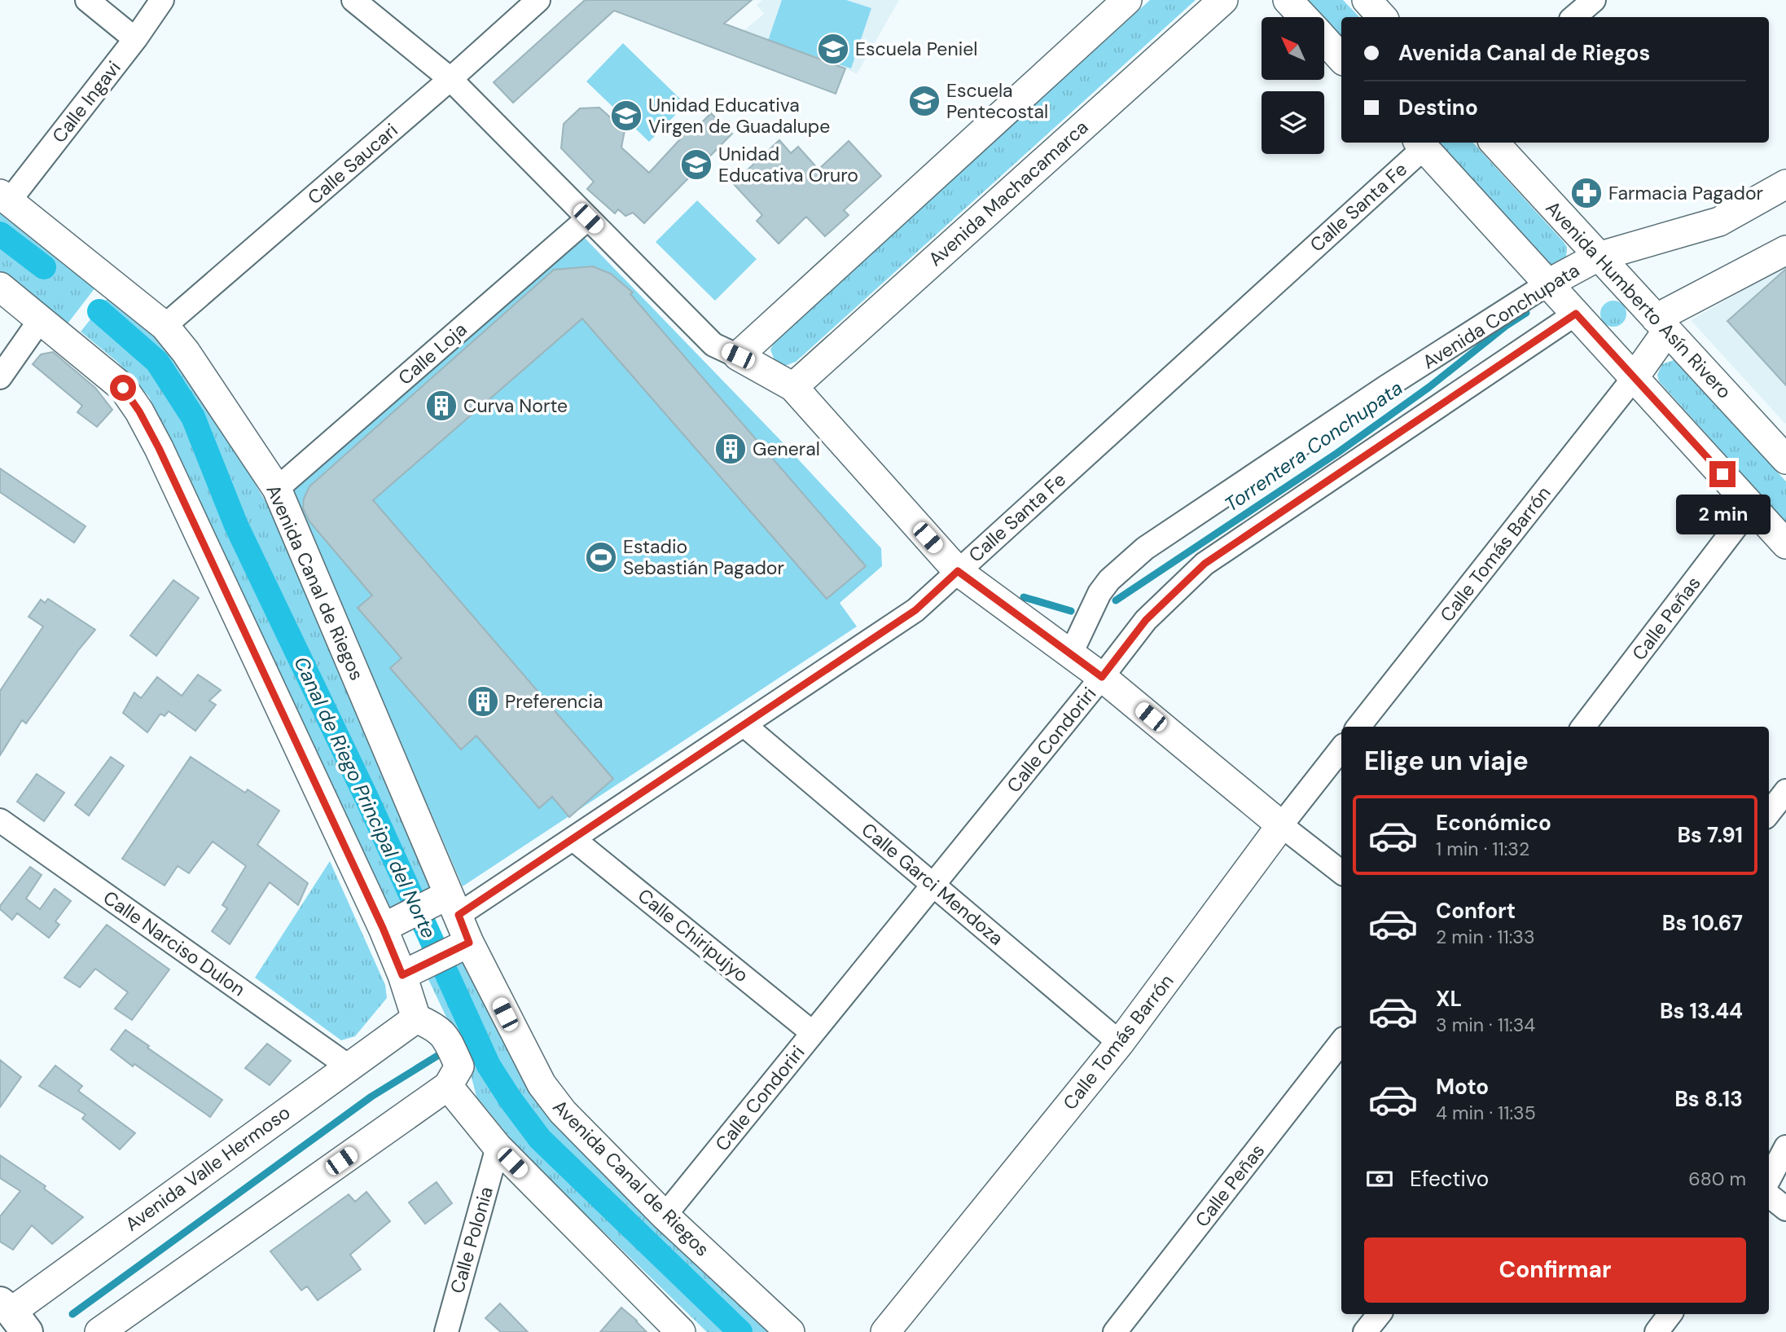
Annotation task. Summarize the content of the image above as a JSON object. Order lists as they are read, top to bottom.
{
  "streets": {
    "street": [
      "Calle Ingavi",
      "Calle Saucari",
      "Avenida Machacamarca",
      "Calle Santa Fe",
      "Avenida Humberto Asín Rivero",
      "Avenida Conchupata",
      "Calle Loja",
      "Calle Tomás Barrón",
      "Avenida Canal de Riegos",
      "Calle Peñas",
      "Calle Condoriri",
      "Calle Garci Mendoza",
      "Calle Chiripujyo",
      "Calle Narciso Dulon",
      "Avenida Valle Hermoso",
      "Calle Polonia"
    ]
  },
  "crossings": [
    ["Calle Ingavi", "Avenida Canal de Riegos"],
    ["Calle Saucari", "Avenida Canal de Riegos"],
    ["Calle Santa Fe", "Avenida Canal de Riegos"],
    ["Calle Santa Fe", "Calle Garci Mendoza"],
    ["Calle Santa Fe", "Calle Chiripujyo"],
    ["Avenida Humberto Asín Rivero", "Avenida Conchupata"],
    ["Calle Loja", "Avenida Canal de Riegos"],
    ["Calle Tomás Barrón", "Calle Garci Mendoza"],
    ["Avenida Canal de Riegos", "Calle Condoriri"],
    ["Avenida Canal de Riegos", "Avenida Valle Hermoso"],
    ["Calle Condoriri", "Calle Garci Mendoza"],
    ["Calle Condoriri", "Calle Chiripujyo"],
    ["Calle Narciso Dulon", "Avenida Valle Hermoso"]
  ],
  "water": ["Torrentera Conchupata", "Canal de Riego Principal del Norte"],
  "places": {
    "school or university": [
      "Escuela Peniel",
      "Escuela Pentecostal",
      "Unidad Educativa Virgen de Guadalupe",
      "Unidad Educativa Oruro"
    ],
    "pharmacy": ["Farmacia Pagador"],
    "building": ["Curva Norte", "General", "Preferencia"],
    "sports": ["Estadio Sebastián Pagador"]
  },
  "north": "top left",
  "page": {
    "banner": ["Avenida Canal de Riegos", "Destino"],
    "bubble": "2 min",
    "heading": "Elige un viaje",
    "list": [
      {
        "name": "Económico",
        "note": "1 min · 11:32",
        "value": "Bs 7.91"
      },
      {
        "name": "Confort",
        "note": "2 min · 11:33",
        "value": "Bs 10.67"
      },
      {
        "name": "XL",
        "note": "3 min · 11:34",
        "value": "Bs 13.44"
      },
      {
        "name": "Moto",
        "note": "4 min · 11:35",
        "value": "Bs 8.13"
      }
    ],
    "pay": ["Efectivo", "680 m"],
    "buttons": "Confirmar"
  }
}
